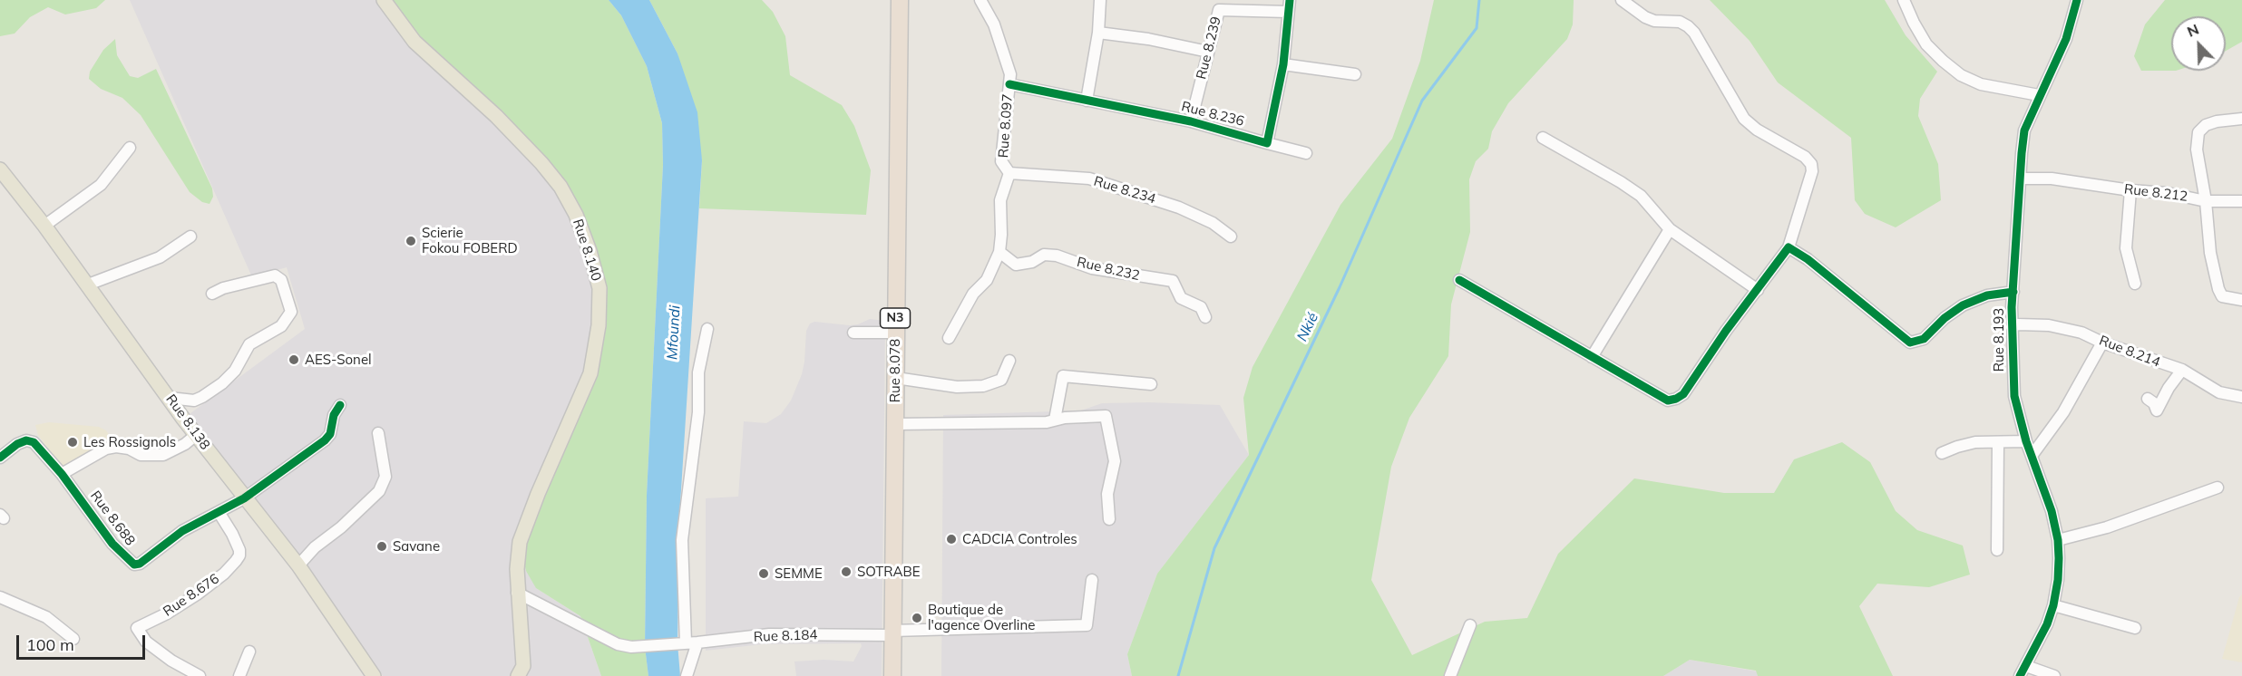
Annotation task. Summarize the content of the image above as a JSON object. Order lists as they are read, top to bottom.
{
  "streets": {
    "highway": ["N3", "Rue 8.078"],
    "main road": ["Rue 8.140", "Rue 8.138"],
    "street": [
      "Rue 8.239",
      "Rue 8.236",
      "Rue 8.097",
      "Rue 8.234",
      "Rue 8.212",
      "Rue 8.232",
      "Rue 8.193",
      "Rue 8.214",
      "Rue 8.688",
      "Rue 8.676",
      "Rue 8.184"
    ]
  },
  "crossings": [
    ["Rue 8.239", "Rue 8.236"],
    ["Rue 8.236", "Rue 8.097"],
    ["Rue 8.097", "Rue 8.234"],
    ["Rue 8.097", "Rue 8.232"],
    ["Rue 8.212", "Rue 8.193"],
    ["Rue 8.140", "Rue 8.184"],
    ["Rue 8.193", "Rue 8.214"],
    ["Rue 8.078", "Rue 8.184"],
    ["Rue 8.138", "Rue 8.688"],
    ["Rue 8.688", "Rue 8.676"]
  ],
  "water": ["Nkié", "Mfoundi"],
  "places": [
    "Scierie Fokou FOBERD",
    "AES-Sonel",
    "Les Rossignols",
    "CADCIA Controles",
    "Savane",
    "SOTRABE",
    "SEMME",
    "Boutique de l'agence Overline"
  ],
  "scale_bar": "100 m",
  "north": "top left"
}
